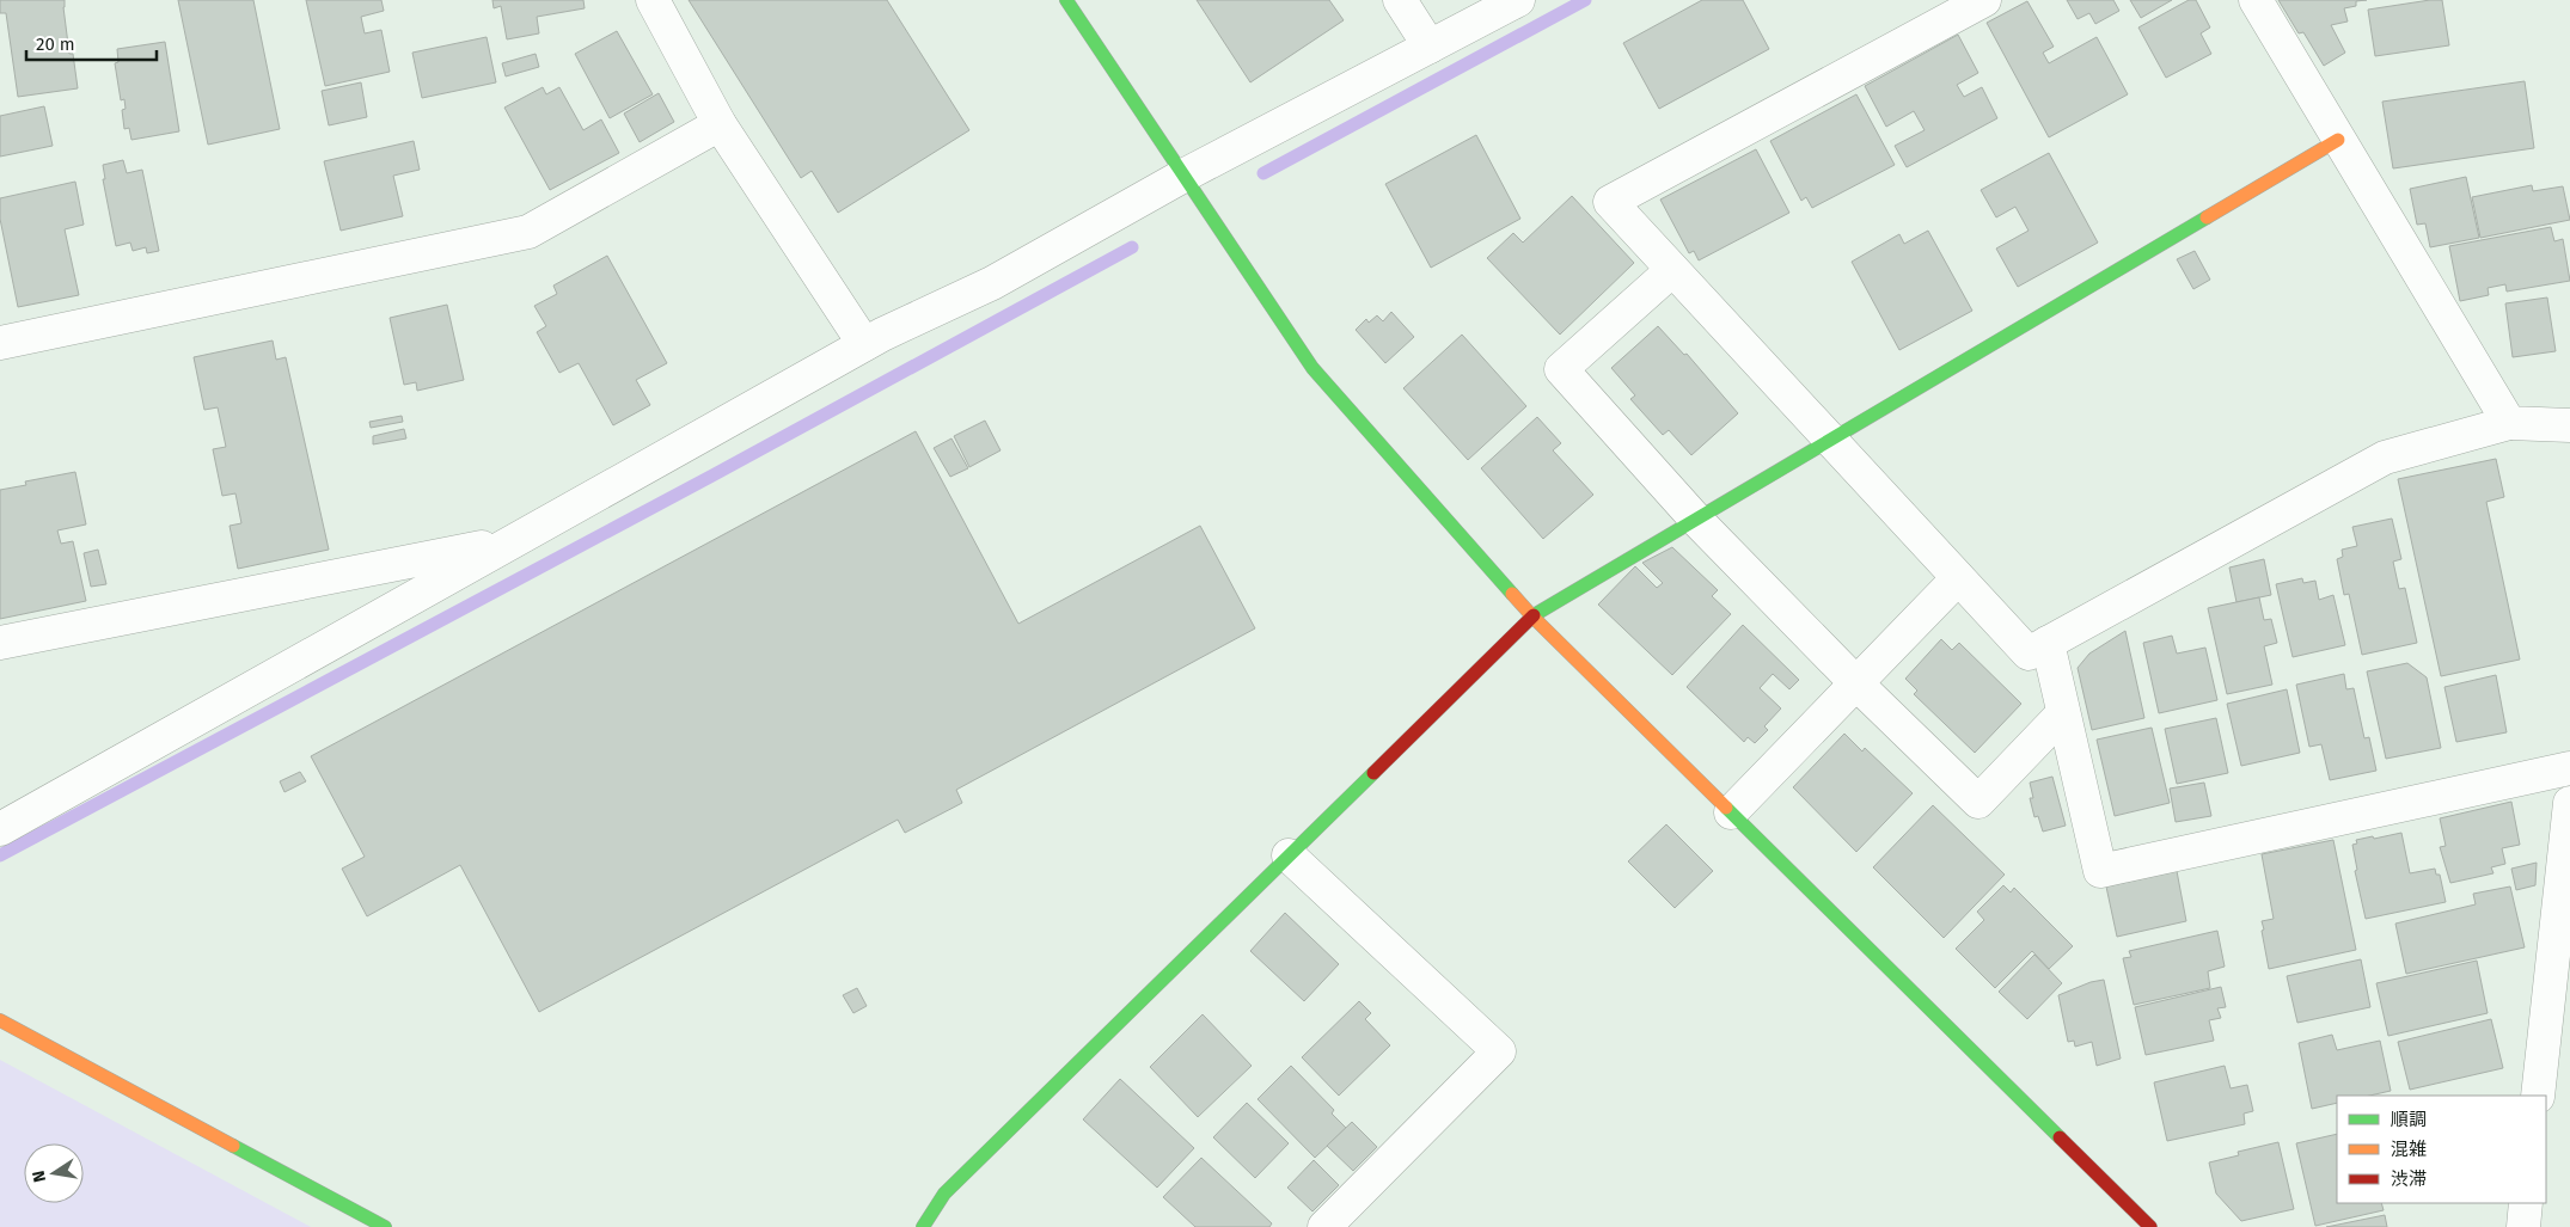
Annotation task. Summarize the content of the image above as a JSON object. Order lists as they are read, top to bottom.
{
  "legend": ["順調", "混雑", "渋滞"],
  "scale_bar": "20 m",
  "north": "left"
}
